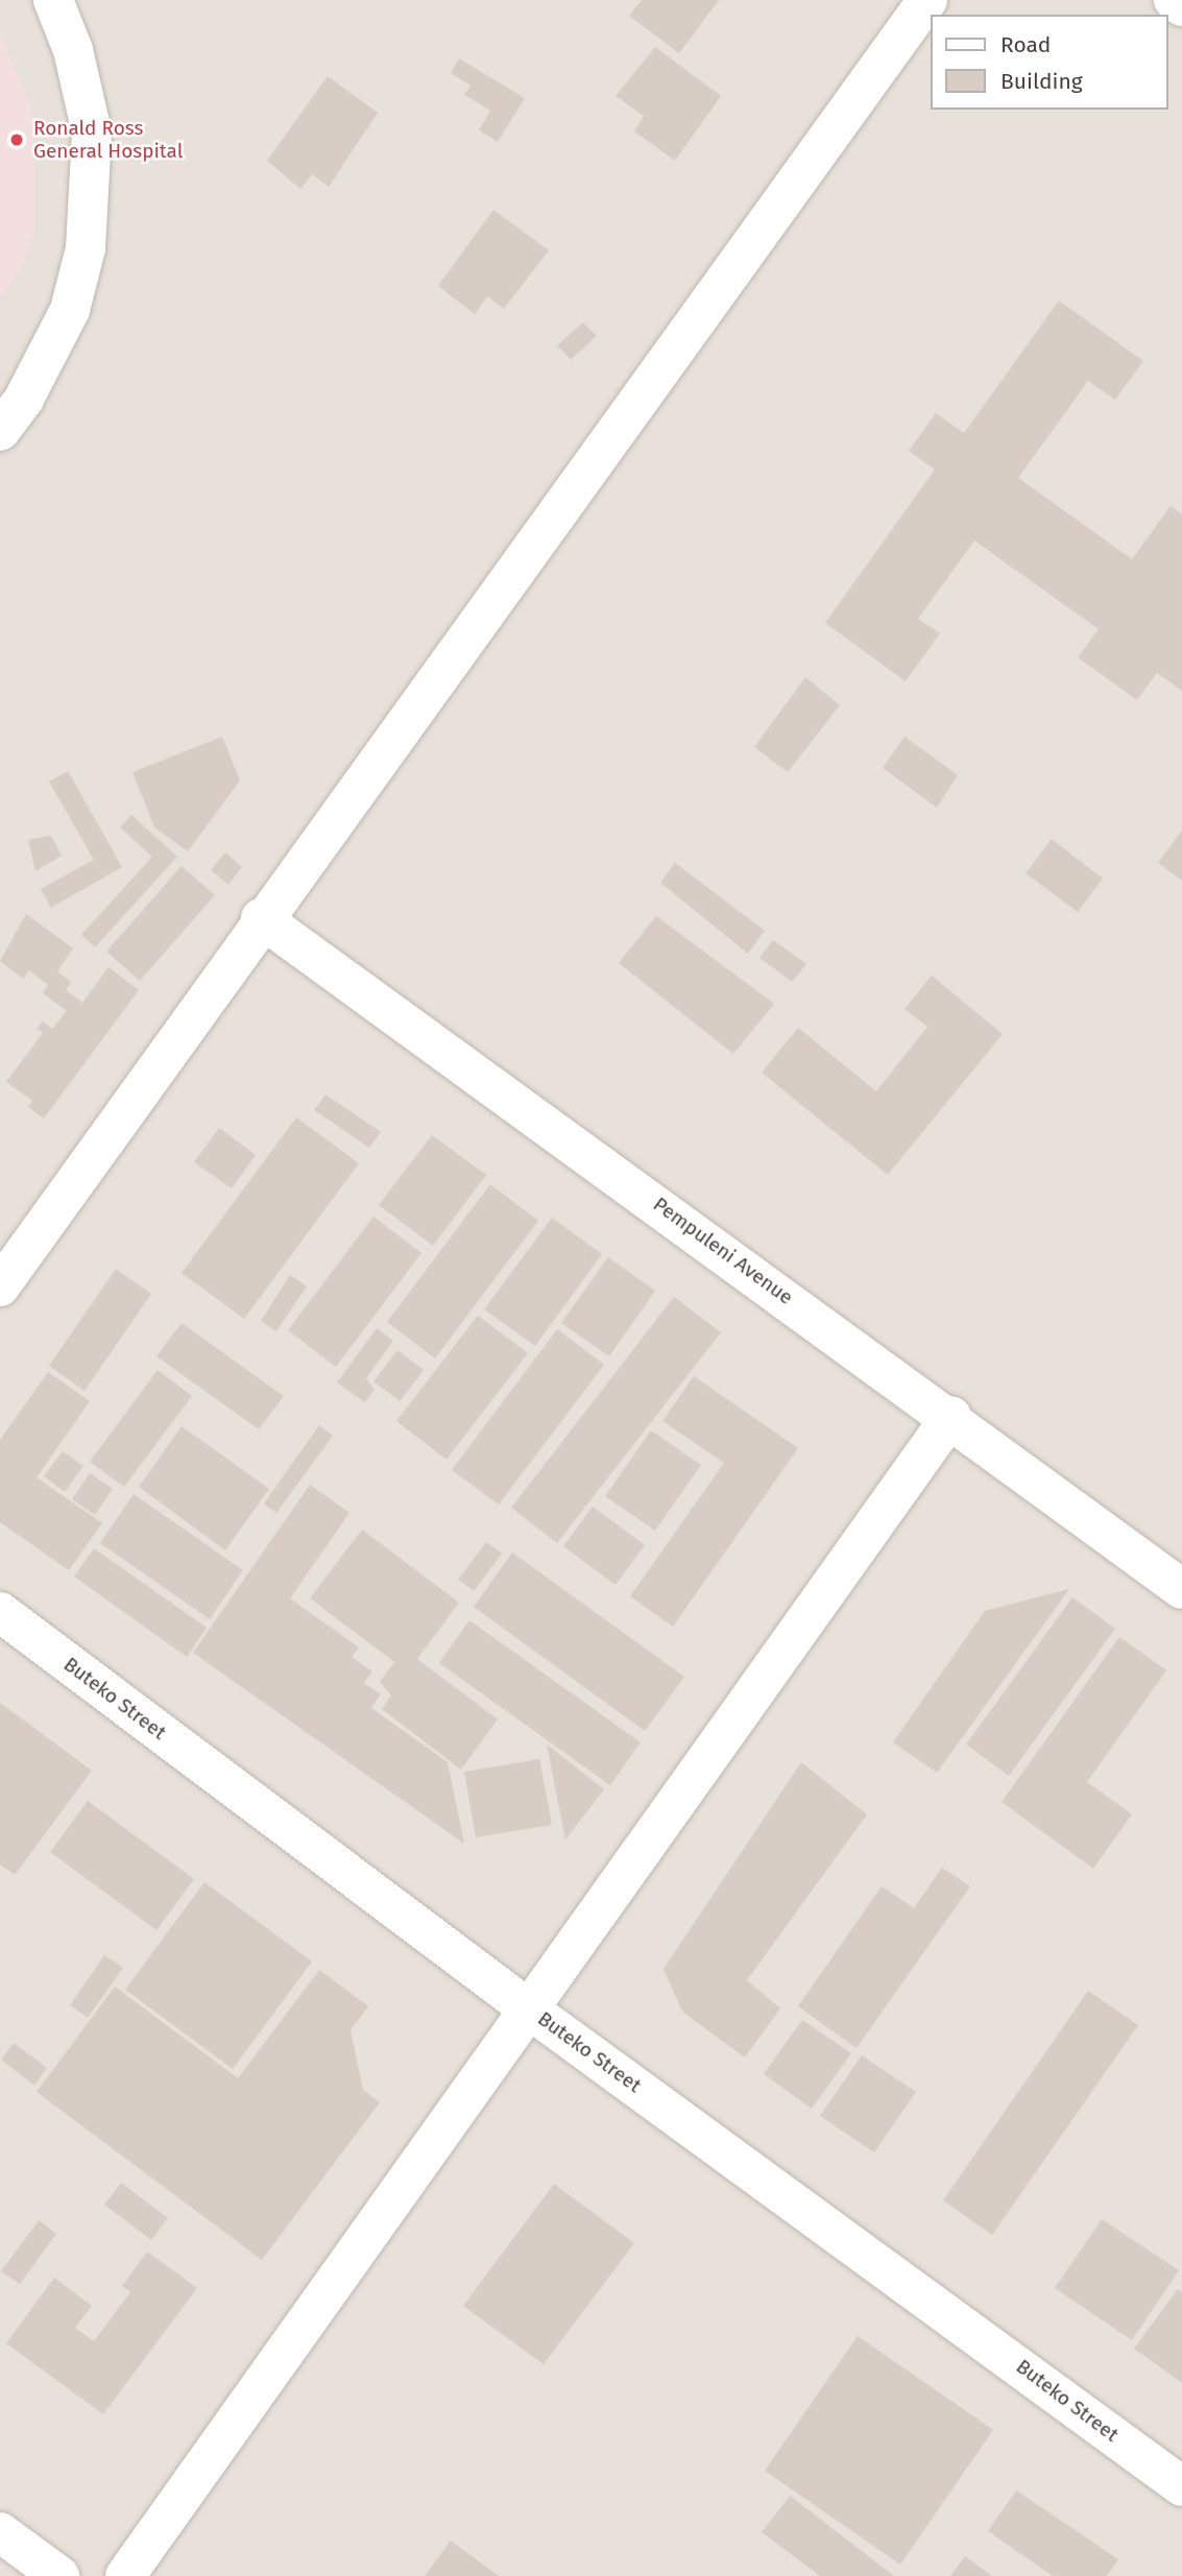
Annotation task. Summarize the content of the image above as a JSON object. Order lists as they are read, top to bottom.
{
  "streets": {
    "street": ["Pempuleni Avenue", "Buteko Street"]
  },
  "places": ["Ronald Ross General Hospital"],
  "legend": ["Road", "Building"]
}
